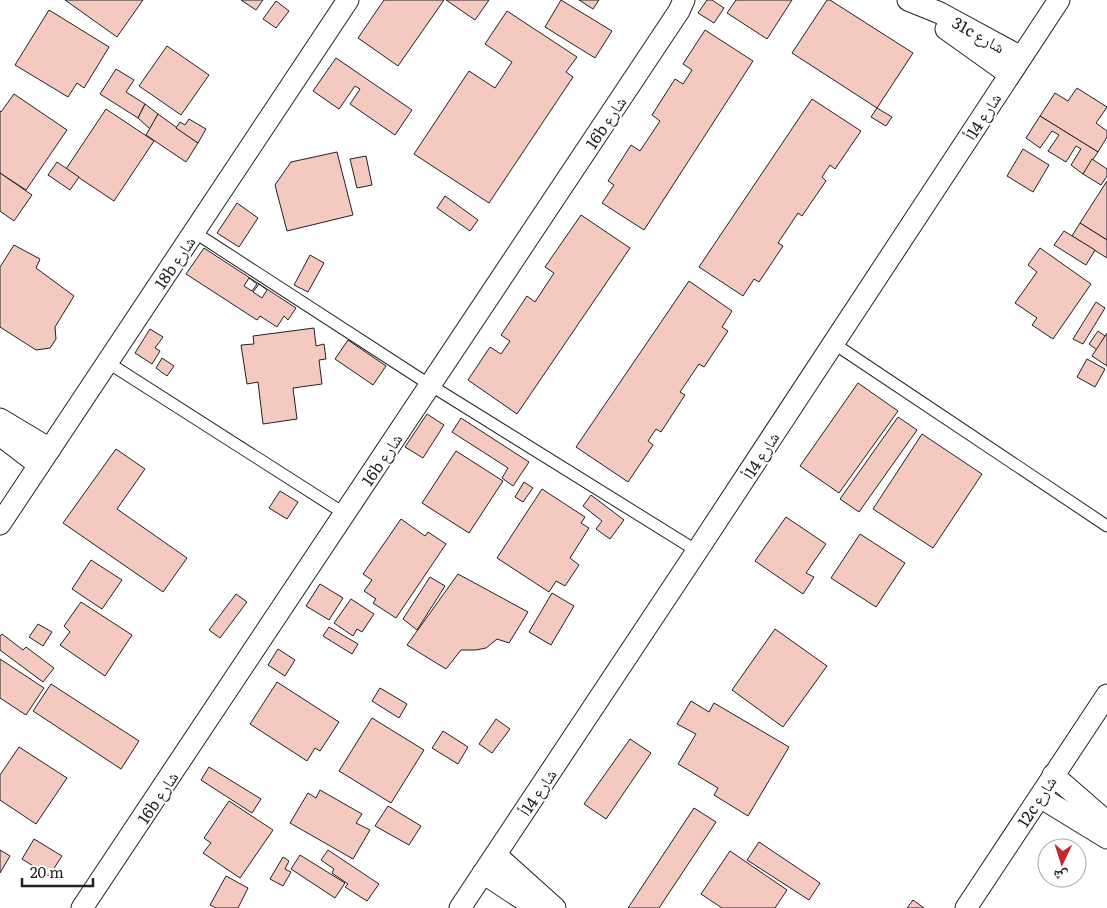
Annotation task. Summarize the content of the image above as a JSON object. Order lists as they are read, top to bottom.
{
  "streets": {
    "street": [
      "31c شارع",
      "شارع 14أ",
      "16b شارع",
      "18b شارع",
      "12c شارع"
    ]
  },
  "crossings": [
    ["31c شارع", "شارع 14أ"]
  ],
  "scale_bar": "20 m",
  "north": "bottom"
}
